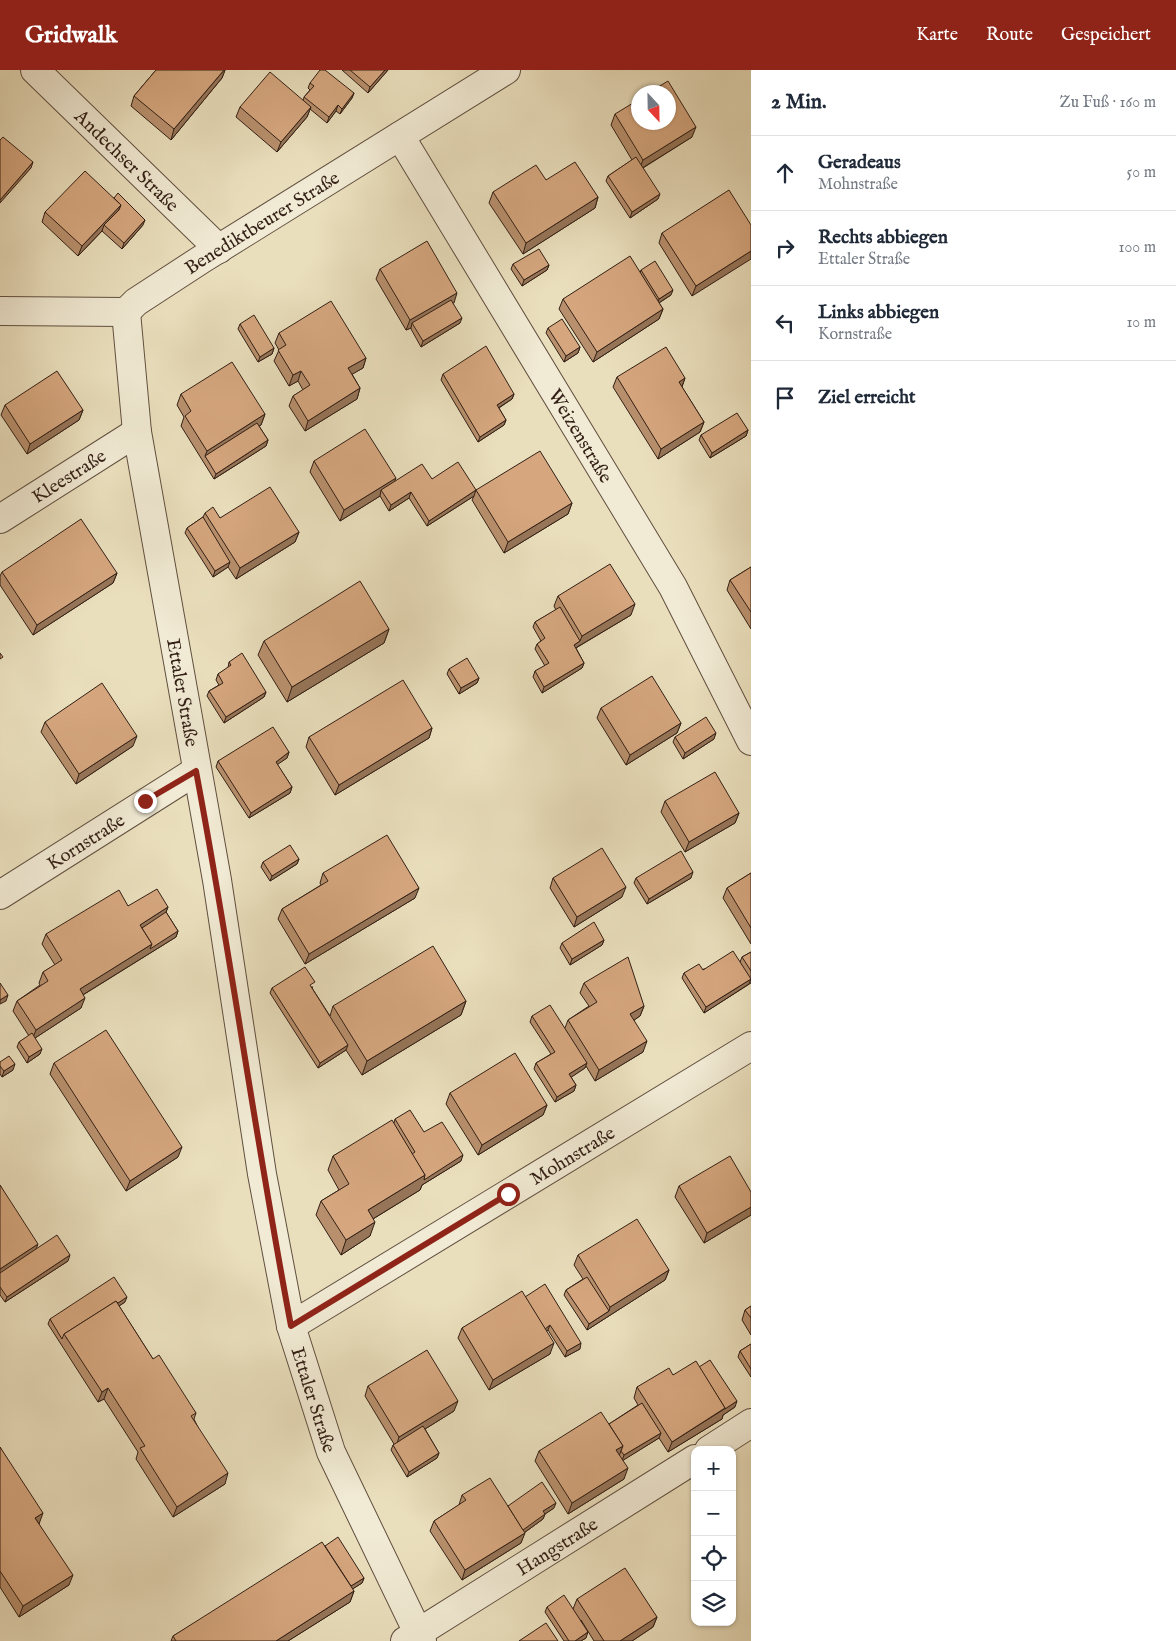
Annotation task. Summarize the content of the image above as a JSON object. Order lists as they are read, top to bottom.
{
  "streets": {
    "street": [
      "Andechser Straße",
      "Benediktbeurer Straße",
      "Weizenstraße",
      "Kleestraße",
      "Ettaler Straße",
      "Kornstraße",
      "Mohnstraße",
      "Hangstraße"
    ]
  },
  "crossings": [
    ["Andechser Straße", "Benediktbeurer Straße"],
    ["Benediktbeurer Straße", "Weizenstraße"],
    ["Benediktbeurer Straße", "Ettaler Straße"],
    ["Kleestraße", "Ettaler Straße"],
    ["Ettaler Straße", "Kornstraße"],
    ["Ettaler Straße", "Mohnstraße"],
    ["Ettaler Straße", "Hangstraße"]
  ],
  "north": "bottom",
  "page": {
    "header": "Gridwalk",
    "nav": ["Karte", "Route", "Gespeichert"],
    "heading": ["2 Min.", "Zu Fuß · 160 m"],
    "list": [
      ["Geradeaus", "Mohnstraße", "50 m"],
      ["Rechts abbiegen", "Ettaler Straße", "100 m"],
      ["Links abbiegen", "Kornstraße", "10 m"],
      "Ziel erreicht"
    ],
    "map_buttons": ["+", "−"]
  }
}
